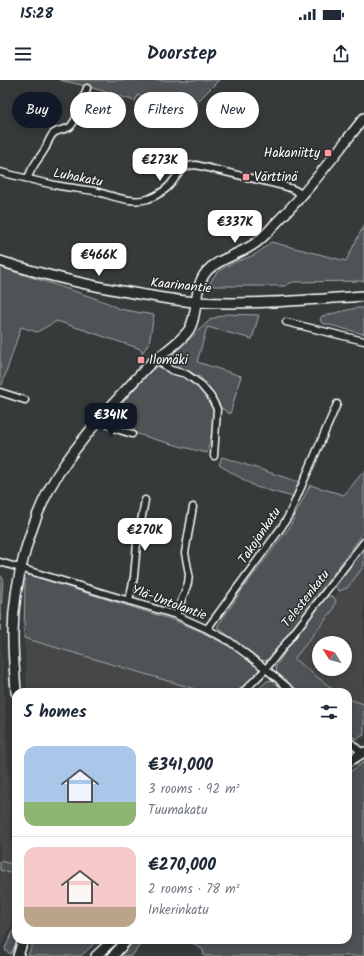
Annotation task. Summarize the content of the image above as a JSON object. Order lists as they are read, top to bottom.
{
  "streets": {
    "street": [
      "Luhakatu",
      "Kaarinantie",
      "Takojankatu",
      "Telestenkatu",
      "Ylä-Untolantie"
    ]
  },
  "crossings": [
    ["Takojankatu", "Ylä-Untolantie"],
    ["Telestenkatu", "Ylä-Untolantie"]
  ],
  "places": {
    "transit": ["Hakaniitty", "Värttinä", "Ilomäki"]
  },
  "north": "top left",
  "page": {
    "status": "15:28",
    "header": "Doorstep",
    "chip": [
      "Buy",
      "Rent",
      "Filters",
      "New"
    ],
    "price": [
      "€273K",
      "€337K",
      "€466K",
      "€341K",
      "€270K"
    ],
    "heading": "5 homes",
    "list": [
      {
        "name": "€341,000",
        "note": "3 rooms · 92 m² · Tuumakatu"
      },
      {
        "name": "€270,000",
        "note": "2 rooms · 78 m² · Inkerinkatu"
      }
    ]
  }
}
